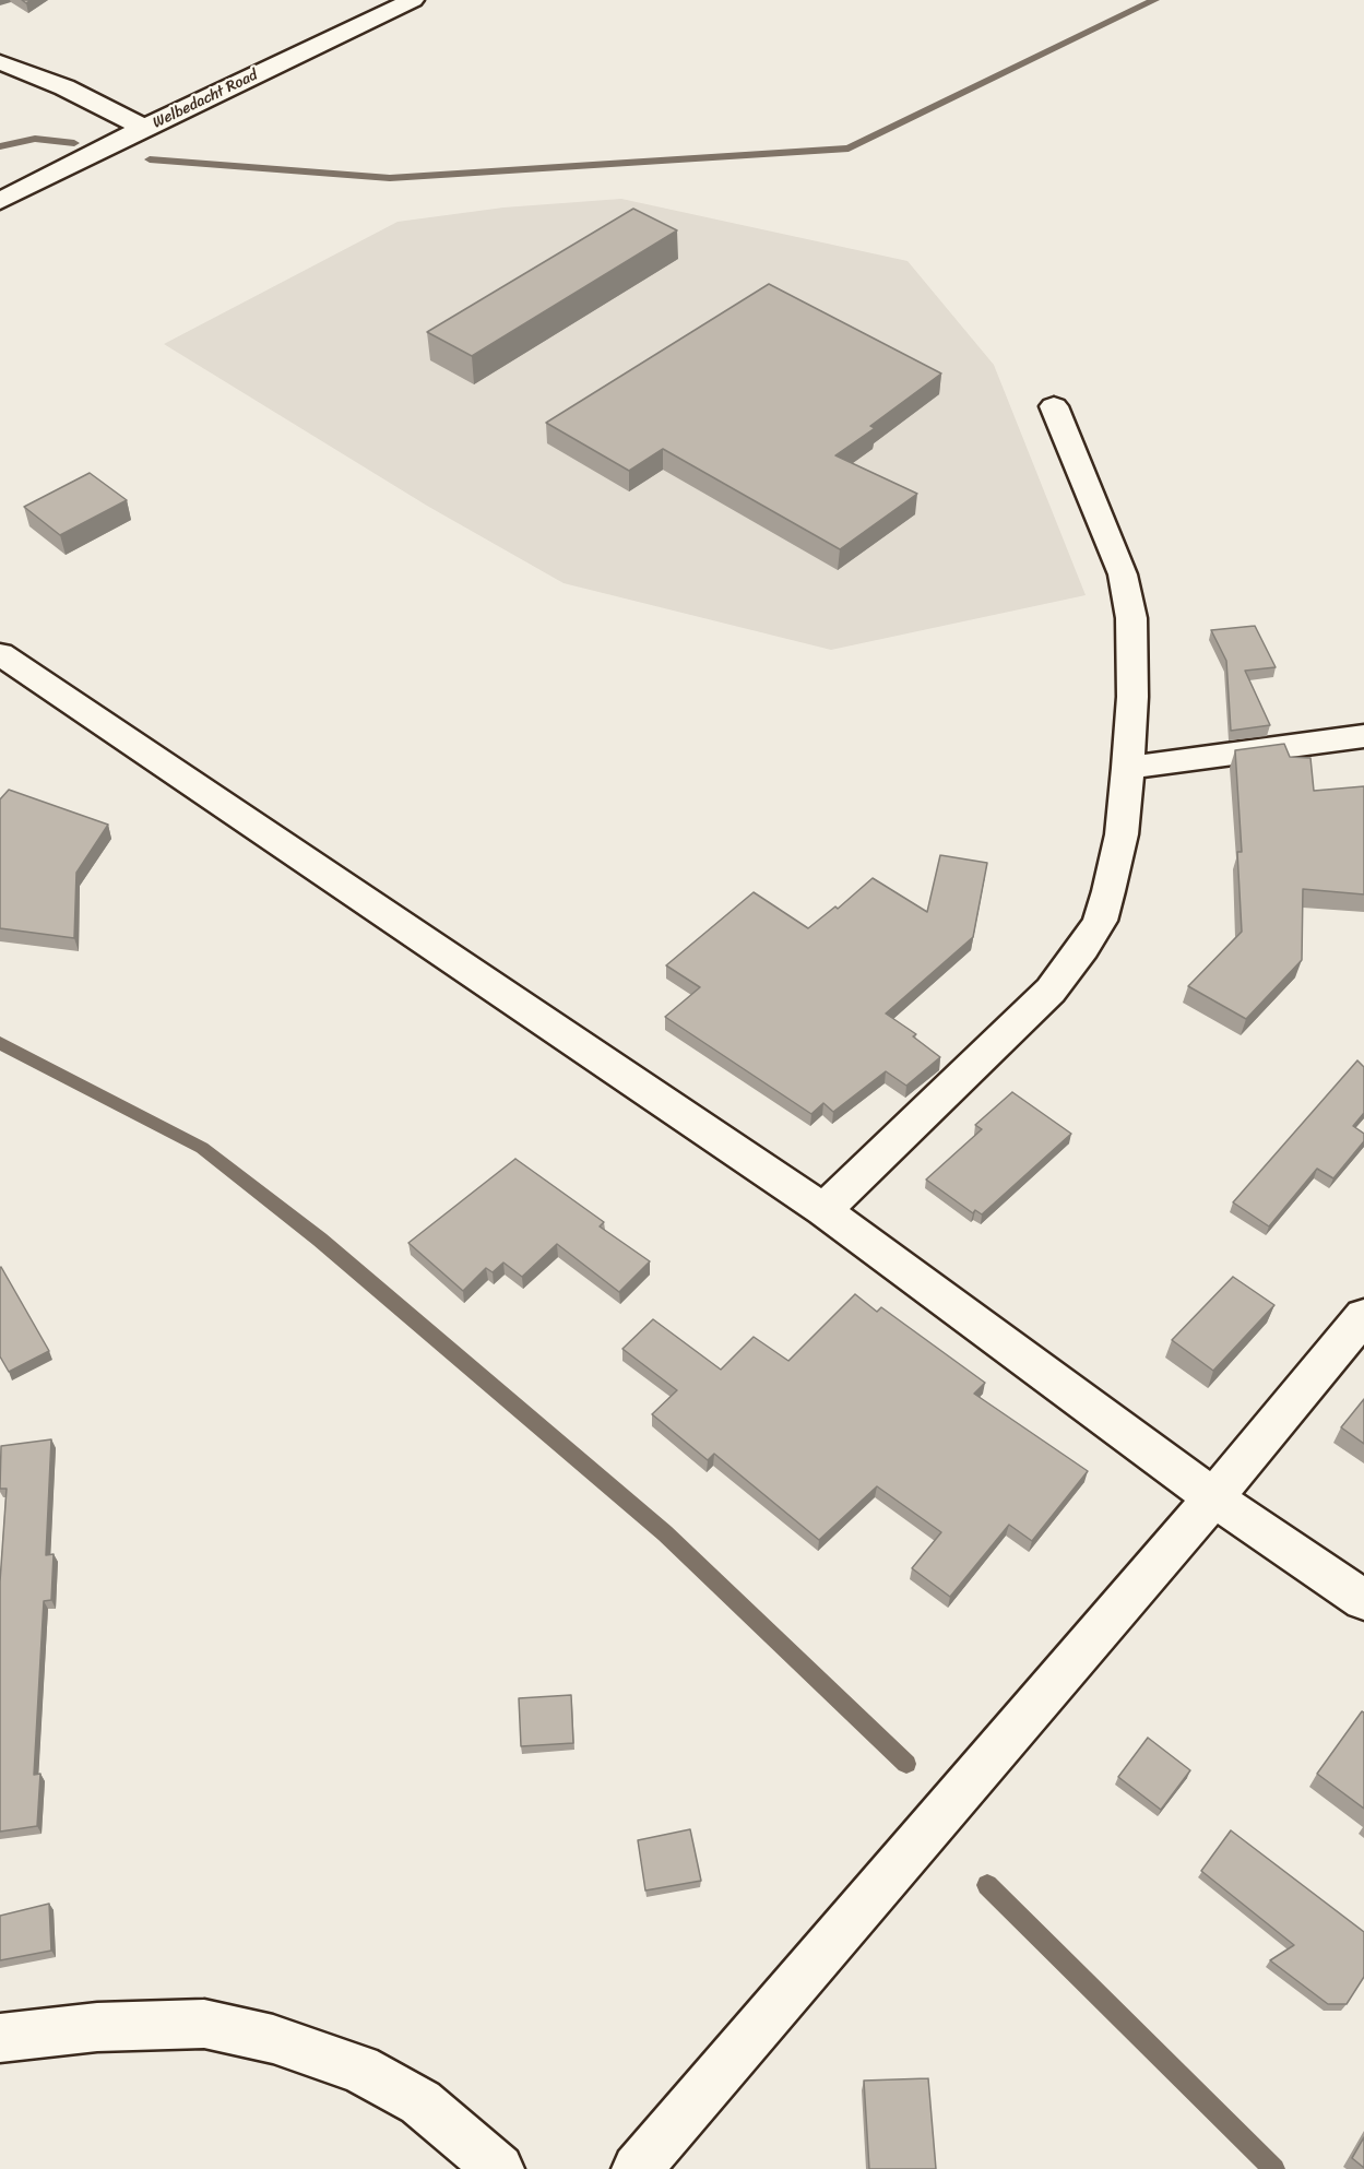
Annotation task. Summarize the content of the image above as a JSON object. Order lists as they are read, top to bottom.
{
  "streets": {
    "street": ["Welbedacht Road"]
  }
}
